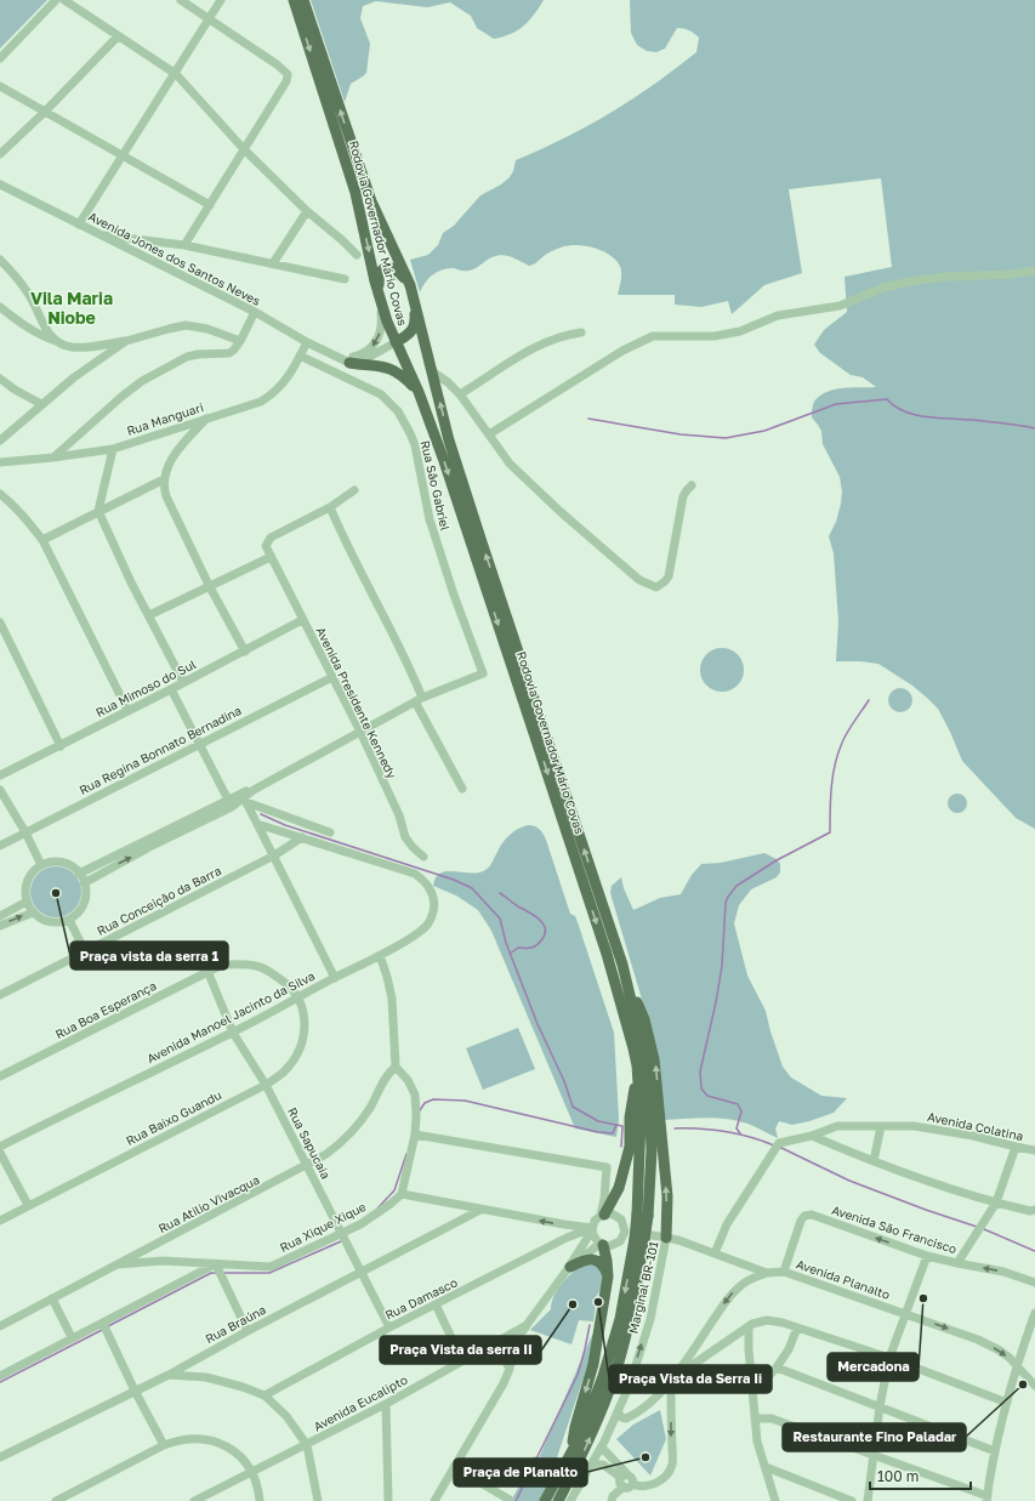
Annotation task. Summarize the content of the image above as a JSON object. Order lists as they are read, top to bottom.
{
  "streets": {
    "main road": ["Rodovia Governador Mário Covas"],
    "street": [
      "Avenida Jones dos Santos Neves",
      "Rua Manguari",
      "Rua São Gabriel",
      "Rua Mimoso do Sul",
      "Avenida Presidente Kennedy",
      "Rua Regina Bonnato Bernadina",
      "Rua Conceição da Barra",
      "Rua Boa Esperança",
      "Avenida Manoel Jacinto da Silva",
      "Rua Baixo Guandu",
      "Avenida Colatina",
      "Rua Sapucaia",
      "Rua Atilio Vivacqua",
      "Rua Xique Xique",
      "Avenida São Francisco",
      "Avenida Planalto",
      "Marginal BR-101",
      "Rua Damasco",
      "Rua Braúna",
      "Avenida Eucalipto"
    ]
  },
  "crossings": [
    ["Avenida Jones dos Santos Neves", "Rua Manguari"],
    ["Rua Manguari", "Rua São Gabriel"],
    ["Rua Mimoso do Sul", "Avenida Presidente Kennedy"],
    ["Avenida Presidente Kennedy", "Rua Regina Bonnato Bernadina"],
    ["Rua Conceição da Barra", "Avenida Manoel Jacinto da Silva"],
    ["Rua Boa Esperança", "Avenida Manoel Jacinto da Silva"],
    ["Rua Boa Esperança", "Rua Baixo Guandu"],
    ["Rua Boa Esperança", "Rua Sapucaia"],
    ["Avenida Manoel Jacinto da Silva", "Rua Baixo Guandu"],
    ["Avenida Manoel Jacinto da Silva", "Rua Sapucaia"],
    ["Rua Baixo Guandu", "Rua Sapucaia"],
    ["Avenida Colatina", "Avenida Planalto"],
    ["Rua Sapucaia", "Rua Atilio Vivacqua"],
    ["Rua Sapucaia", "Rua Xique Xique"],
    ["Rua Sapucaia", "Rua Damasco"],
    ["Rua Sapucaia", "Rua Braúna"],
    ["Rua Atilio Vivacqua", "Rua Xique Xique"],
    ["Avenida São Francisco", "Avenida Planalto"],
    ["Avenida Planalto", "Marginal BR-101"],
    ["Avenida Planalto", "Rua Damasco"],
    ["Avenida Planalto", "Avenida Eucalipto"],
    ["Rua Damasco", "Avenida Eucalipto"]
  ],
  "districts": ["Vila Maria Niobe"],
  "places": [
    "Praça vista da serra 1",
    "Mercadona",
    "Praça Vista da Serra Ii",
    "Praça Vista da serra II",
    "Restaurante Fino Paladar",
    "Praça de Planalto"
  ],
  "scale_bar": "100 m"
}
